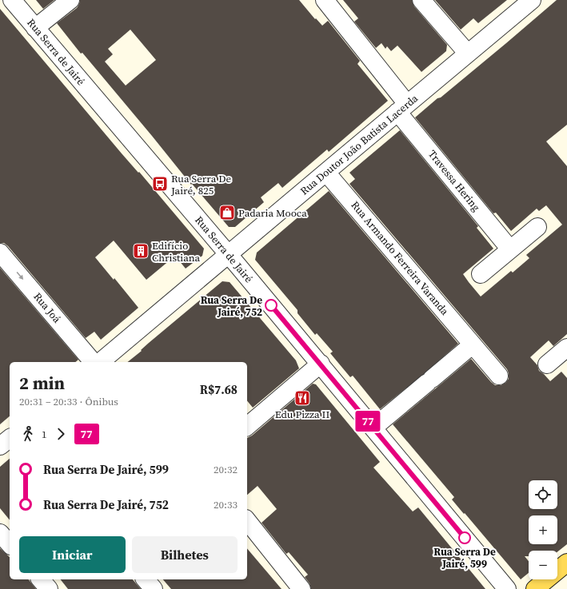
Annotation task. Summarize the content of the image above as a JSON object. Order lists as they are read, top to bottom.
{
  "streets": {
    "street": [
      "Rua Serra de Jairé",
      "Rua Doutor João Batista Lacerda",
      "Travessa Hering",
      "Rua Armando Ferreira Varanda",
      "Rua Joá"
    ]
  },
  "crossings": [
    ["Rua Serra de Jairé", "Rua Doutor João Batista Lacerda"],
    ["Rua Doutor João Batista Lacerda", "Travessa Hering"],
    ["Rua Doutor João Batista Lacerda", "Rua Armando Ferreira Varanda"]
  ],
  "one_way": ["Rua Joá"],
  "places": {
    "bus stop": ["Rua Serra De Jairé, 825"],
    "shop": ["Padaria Mooca"],
    "building": ["Edifício Christiana"],
    "other": ["Rua Serra De Jairé, 752", "Rua Serra De Jairé, 599"],
    "restaurant": ["Edu Pizza II"]
  },
  "lines": ["bus line 77"],
  "page": {
    "on_map": "77",
    "heading": ["2 min", "20:31 – 20:33 · Ônibus", "R$7.68"],
    "legs": ["1", "77"],
    "list": [
      {
        "name": "Rua Serra De Jairé, 599",
        "value": "20:32"
      },
      {
        "name": "Rua Serra De Jairé, 752",
        "value": "20:33"
      }
    ],
    "map_buttons": ["+", "−"],
    "buttons": ["Iniciar", "Bilhetes"]
  }
}
